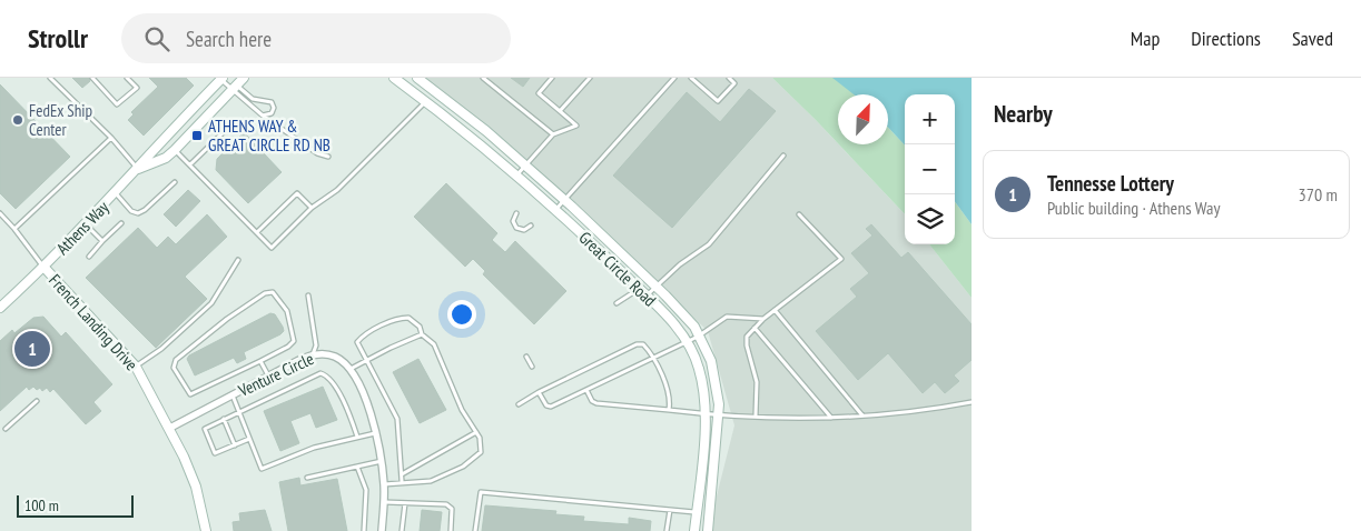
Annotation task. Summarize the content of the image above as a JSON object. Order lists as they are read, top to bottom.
{
  "streets": {
    "street": [
      "Athens Way",
      "Great Circle Road",
      "French Landing Drive",
      "Venture Circle"
    ]
  },
  "crossings": [
    ["Athens Way", "French Landing Drive"],
    ["French Landing Drive", "Venture Circle"]
  ],
  "places": {
    "other": ["FedEx Ship Center"],
    "transit": ["ATHENS WAY & GREAT CIRCLE RD NB"]
  },
  "scale_bar": "100 m",
  "north": "top right",
  "page": {
    "header": "Strollr",
    "search": "Search here",
    "nav": ["Map", "Directions", "Saved"],
    "heading": "Nearby",
    "map_buttons": ["+", "−"],
    "list": [
      {
        "mark": "1",
        "name": "Tennesse Lottery",
        "note": "Public building · Athens Way",
        "value": "370 m"
      }
    ],
    "pins": "1",
    "scale": "100 m"
  }
}
